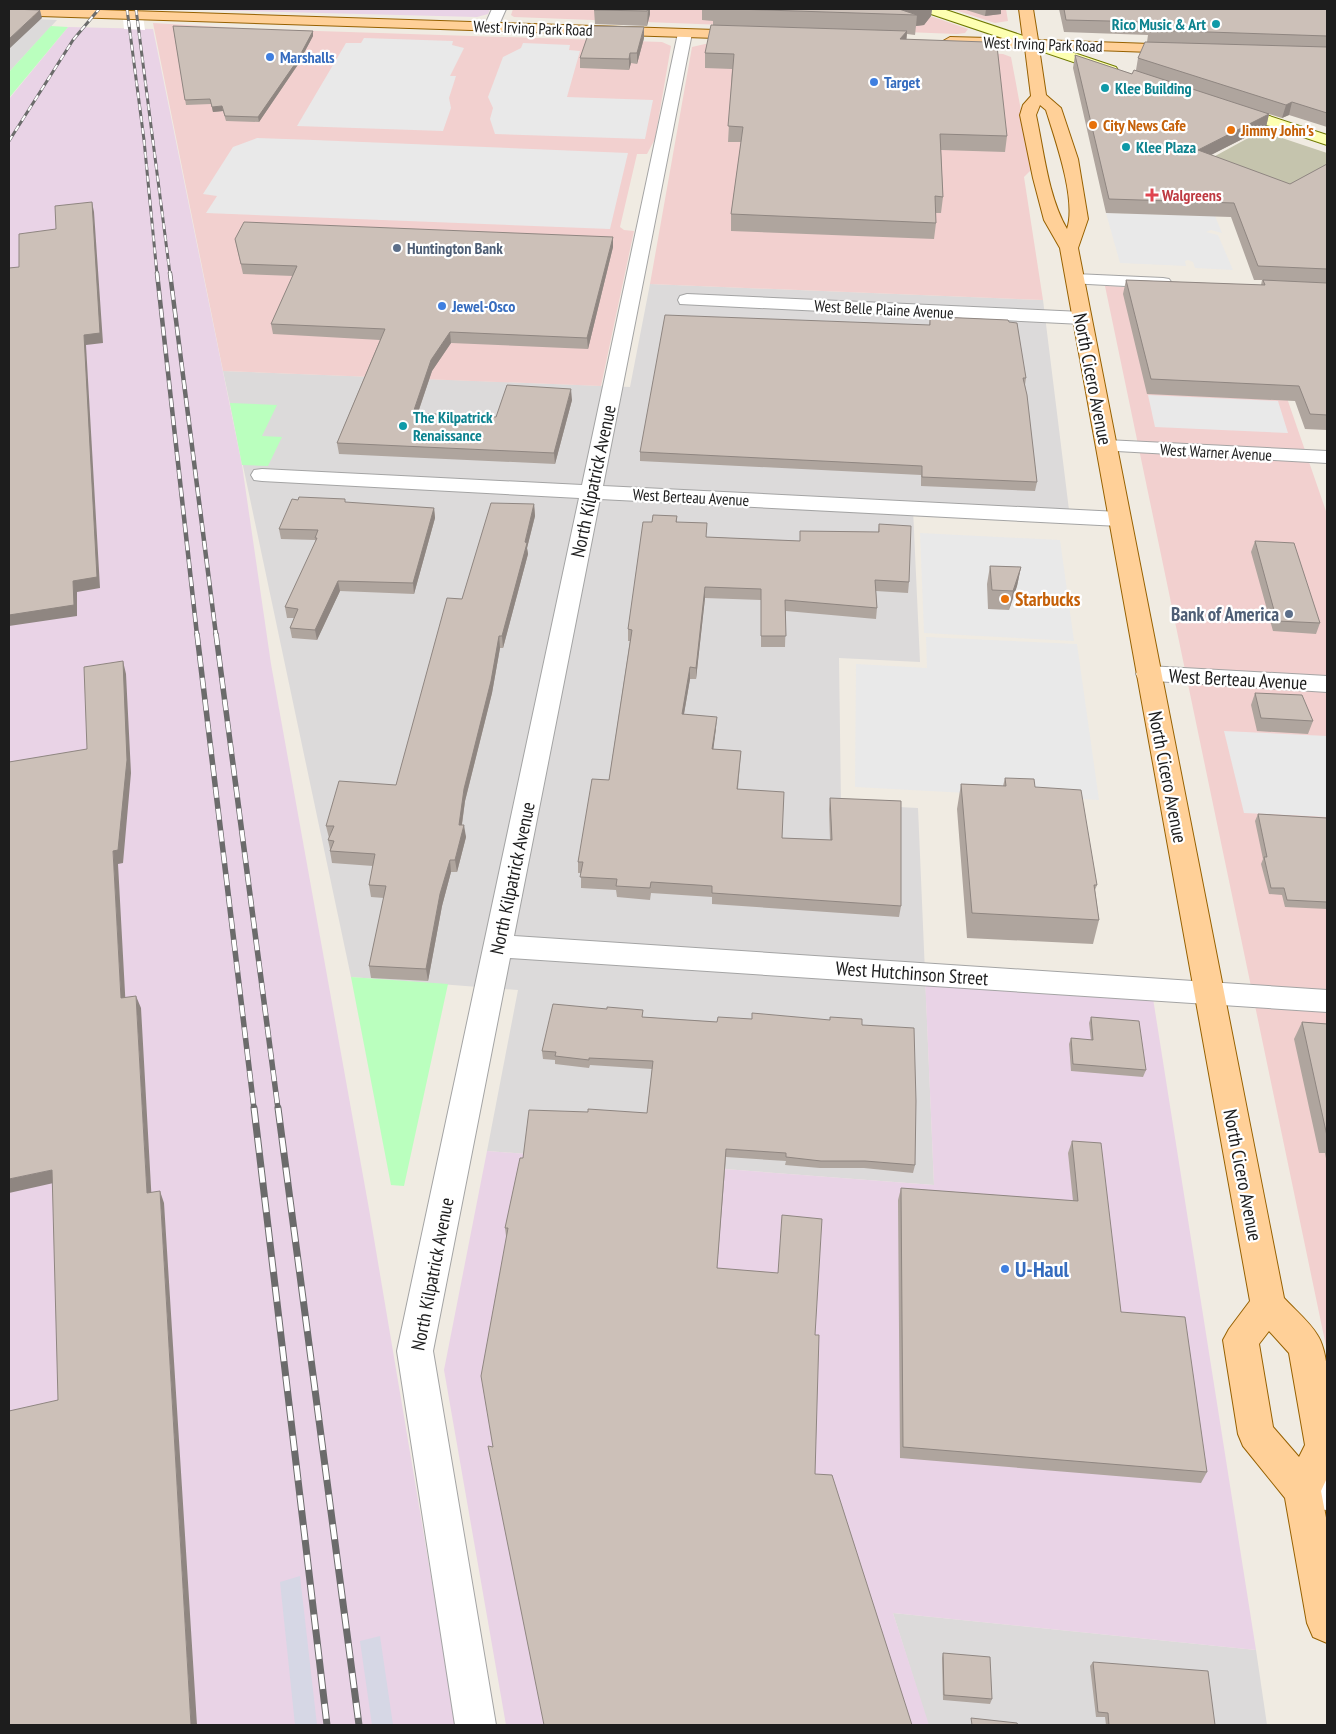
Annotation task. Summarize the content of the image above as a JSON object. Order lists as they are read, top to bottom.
{
  "streets": {
    "main road": ["West Irving Park Road", "North Cicero Avenue"],
    "street": [
      "West Belle Plaine Avenue",
      "West Warner Avenue",
      "North Kilpatrick Avenue",
      "West Berteau Avenue",
      "West Hutchinson Street"
    ]
  },
  "crossings": [
    ["West Irving Park Road", "North Kilpatrick Avenue"],
    ["West Belle Plaine Avenue", "North Cicero Avenue"],
    ["North Cicero Avenue", "West Warner Avenue"],
    ["North Cicero Avenue", "West Berteau Avenue"],
    ["North Cicero Avenue", "West Hutchinson Street"],
    ["North Kilpatrick Avenue", "West Berteau Avenue"],
    ["North Kilpatrick Avenue", "West Hutchinson Street"]
  ],
  "places": {
    "other": [
      "Rico Music & Art",
      "Marshalls",
      "Target",
      "Klee Building",
      "City News Cafe",
      "Jimmy John's",
      "Klee Plaza",
      "Huntington Bank",
      "Jewel-Osco",
      "The Kilpatrick Renaissance",
      "Starbucks",
      "Bank of America",
      "U-Haul"
    ],
    "health": ["Walgreens"]
  }
}
